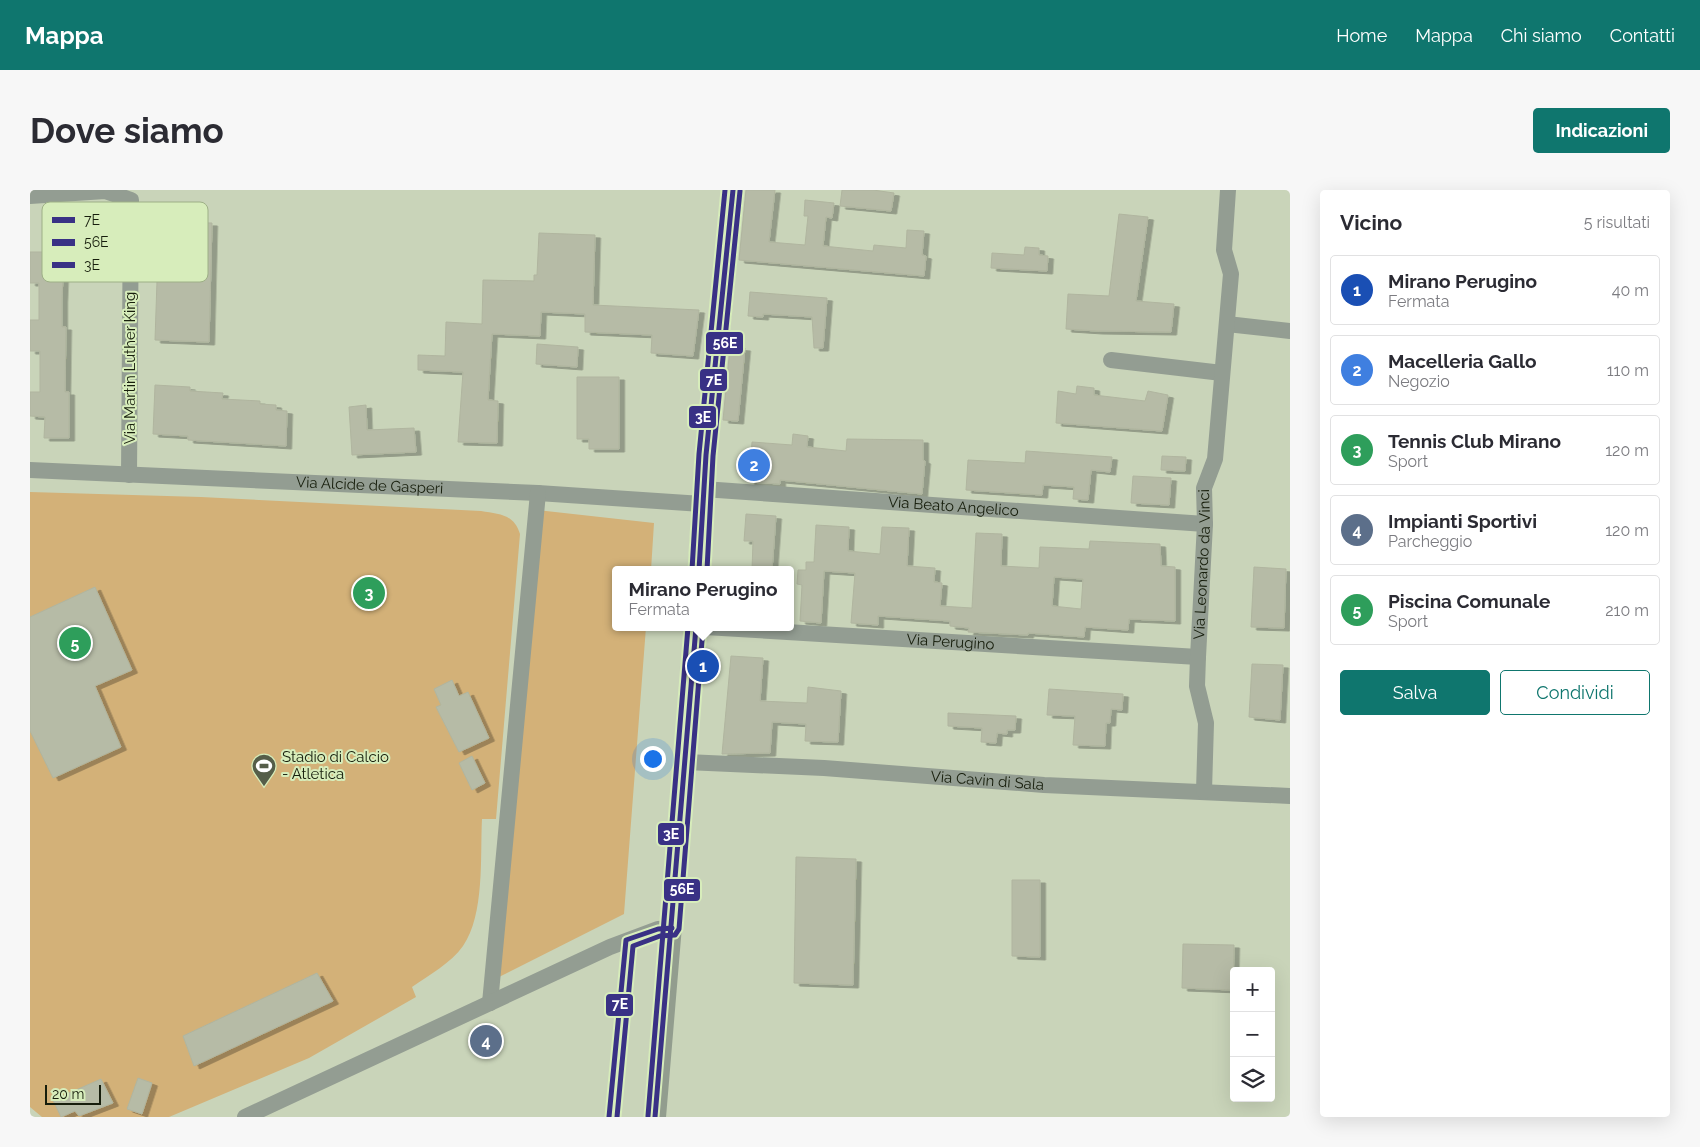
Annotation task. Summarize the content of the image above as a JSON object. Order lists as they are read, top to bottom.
{
  "streets": {
    "street": [
      "Via Martin Luther King",
      "Via Alcide de Gasperi",
      "Via Beato Angelico",
      "Via Leonardo da Vinci",
      "Via Perugino",
      "Via Cavin di Sala"
    ]
  },
  "crossings": [
    ["Via Martin Luther King", "Via Alcide de Gasperi"],
    ["Via Alcide de Gasperi", "Via Beato Angelico"],
    ["Via Beato Angelico", "Via Leonardo da Vinci"],
    ["Via Leonardo da Vinci", "Via Perugino"],
    ["Via Leonardo da Vinci", "Via Cavin di Sala"]
  ],
  "places": {
    "sports": ["Stadio di Calcio - Atletica"]
  },
  "lines": ["transit line 7E", "transit line 3E", "transit line 56E"],
  "legend": ["7E", "56E", "3E"],
  "scale_bar": "20 m",
  "page": {
    "header": "Mappa",
    "nav": [
      "Home",
      "Mappa",
      "Chi siamo",
      "Contatti"
    ],
    "buttons": [
      "Indicazioni",
      ["Salva", "Condividi"]
    ],
    "title": "Dove siamo",
    "heading": ["Vicino", "5 risultati"],
    "list": [
      {
        "mark": "1",
        "name": "Mirano Perugino",
        "note": "Fermata",
        "value": "40 m"
      },
      {
        "mark": "2",
        "name": "Macelleria Gallo",
        "note": "Negozio",
        "value": "110 m"
      },
      {
        "mark": "3",
        "name": "Tennis Club Mirano",
        "note": "Sport",
        "value": "120 m"
      },
      {
        "mark": "4",
        "name": "Impianti Sportivi",
        "note": "Parcheggio",
        "value": "120 m"
      },
      {
        "mark": "5",
        "name": "Piscina Comunale",
        "note": "Sport",
        "value": "210 m"
      }
    ],
    "pins": [
      "2",
      "3",
      "5",
      "1",
      "4"
    ],
    "popup": ["Mirano Perugino", "Fermata"],
    "map_buttons": ["+", "−"],
    "scale": "20 m"
  }
}
